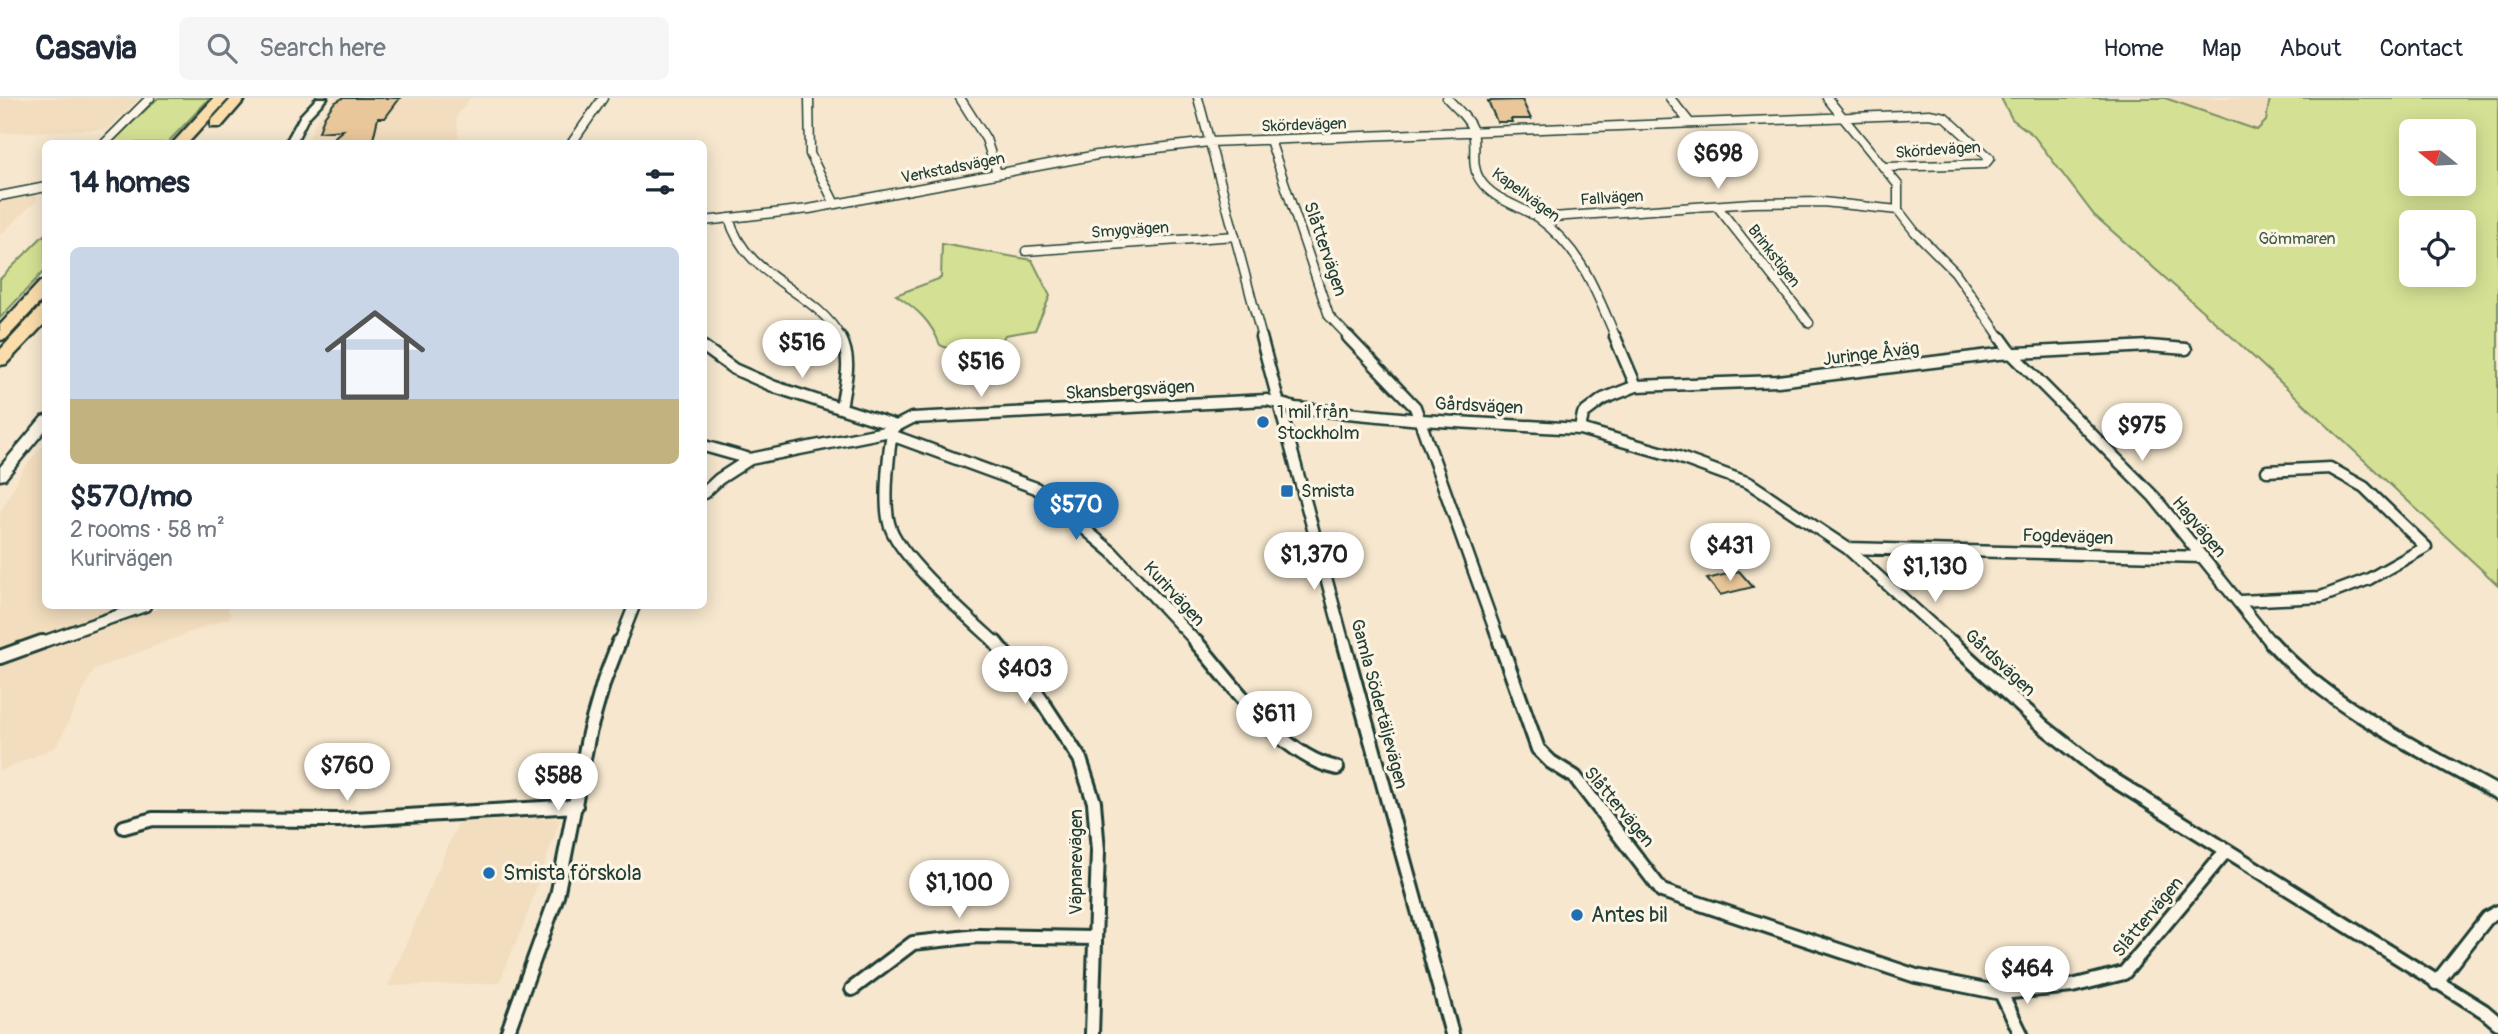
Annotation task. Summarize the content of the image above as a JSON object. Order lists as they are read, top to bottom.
{
  "streets": {
    "street": [
      "Skördevägen",
      "Verkstadsvägen",
      "Kapellvägen",
      "Fallvägen",
      "Smygvägen",
      "Slåttervägen",
      "Brinkstigen",
      "Juringe Åväg",
      "Skansbergsvägen",
      "Gårdsvägen",
      "Hagvägen",
      "Fogdevägen",
      "Kurirvägen",
      "Gamla Södertäljevägen",
      "Väpnarevägen"
    ]
  },
  "crossings": [
    ["Skördevägen", "Verkstadsvägen"],
    ["Skördevägen", "Kapellvägen"],
    ["Skördevägen", "Slåttervägen"],
    ["Skördevägen", "Hagvägen"],
    ["Skördevägen", "Gamla Södertäljevägen"],
    ["Verkstadsvägen", "Gamla Södertäljevägen"],
    ["Kapellvägen", "Fallvägen"],
    ["Kapellvägen", "Juringe Åväg"],
    ["Fallvägen", "Brinkstigen"],
    ["Fallvägen", "Hagvägen"],
    ["Smygvägen", "Gamla Södertäljevägen"],
    ["Slåttervägen", "Gårdsvägen"],
    ["Juringe Åväg", "Gårdsvägen"],
    ["Juringe Åväg", "Hagvägen"],
    ["Skansbergsvägen", "Gårdsvägen"],
    ["Skansbergsvägen", "Kurirvägen"],
    ["Skansbergsvägen", "Gamla Södertäljevägen"],
    ["Skansbergsvägen", "Väpnarevägen"],
    ["Gårdsvägen", "Fogdevägen"],
    ["Gårdsvägen", "Gamla Södertäljevägen"],
    ["Hagvägen", "Fogdevägen"],
    ["Kurirvägen", "Väpnarevägen"]
  ],
  "parks": ["Gömmaren"],
  "places": {
    "other": ["1 mil från Stockholm", "Smista förskola", "Antes bil"],
    "transit": ["Smista"]
  },
  "north": "left",
  "page": {
    "header": "Casavia",
    "search": "Search here",
    "nav": [
      "Home",
      "Map",
      "About",
      "Contact"
    ],
    "price": [
      "$698",
      "$516",
      "$516",
      "$975",
      "$570",
      "$431",
      "$1,370",
      "$1,130",
      "$403",
      "$611",
      "$760",
      "$588",
      "$1,100",
      "$464"
    ],
    "heading": "14 homes",
    "list": [
      {
        "name": "$570/mo",
        "note": "2 rooms · 58 m² · Kurirvägen"
      }
    ]
  }
}
